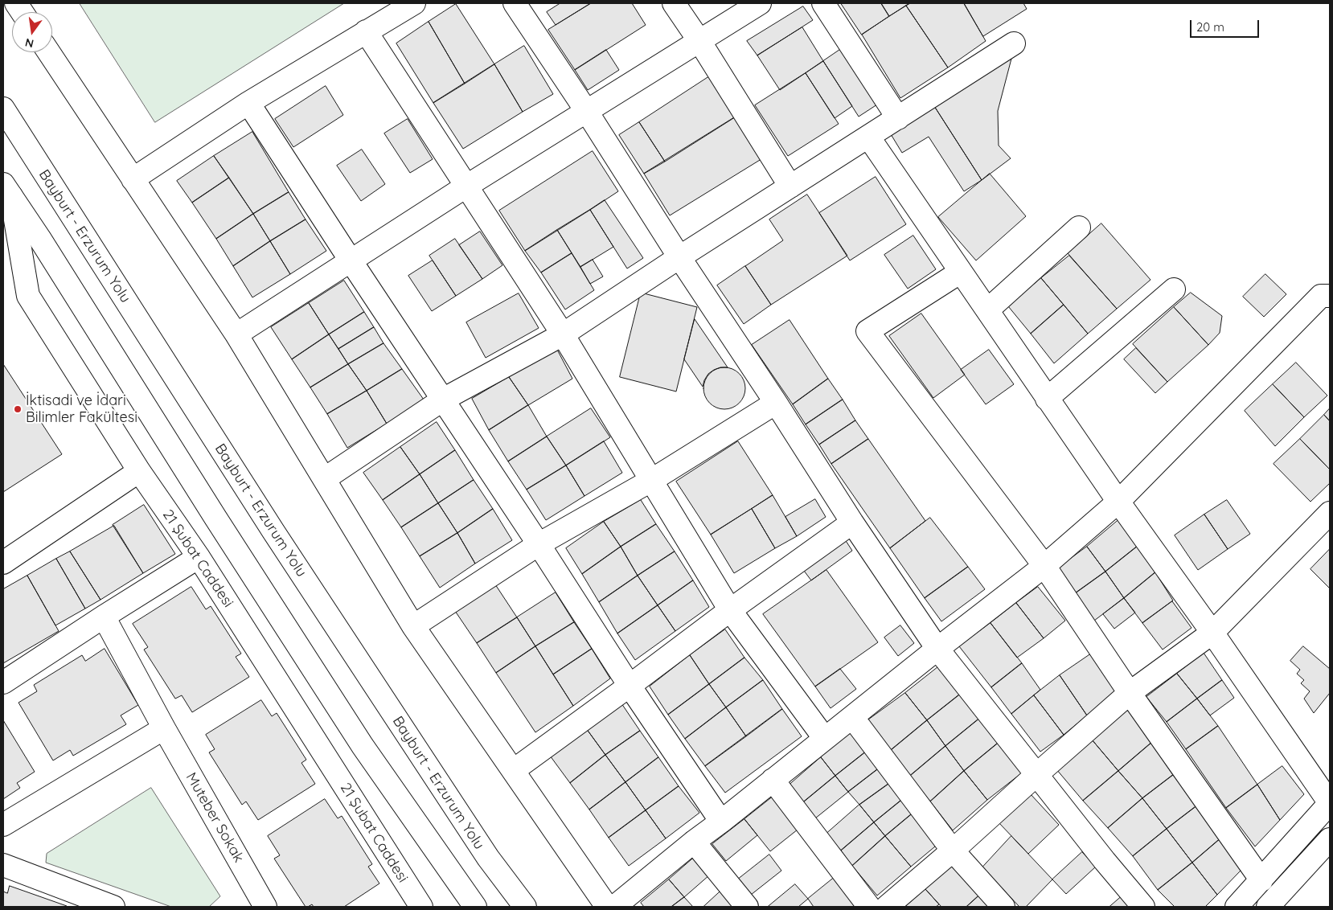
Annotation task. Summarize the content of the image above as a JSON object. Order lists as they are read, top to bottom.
{
  "streets": {
    "main road": ["Bayburt - Erzurum Yolu", "21 Şubat Caddesi", "Muteber Sokak"]
  },
  "places": ["İktisadi ve İdari Bilimler Fakültesi"],
  "scale_bar": "20 m",
  "north": "bottom"
}
